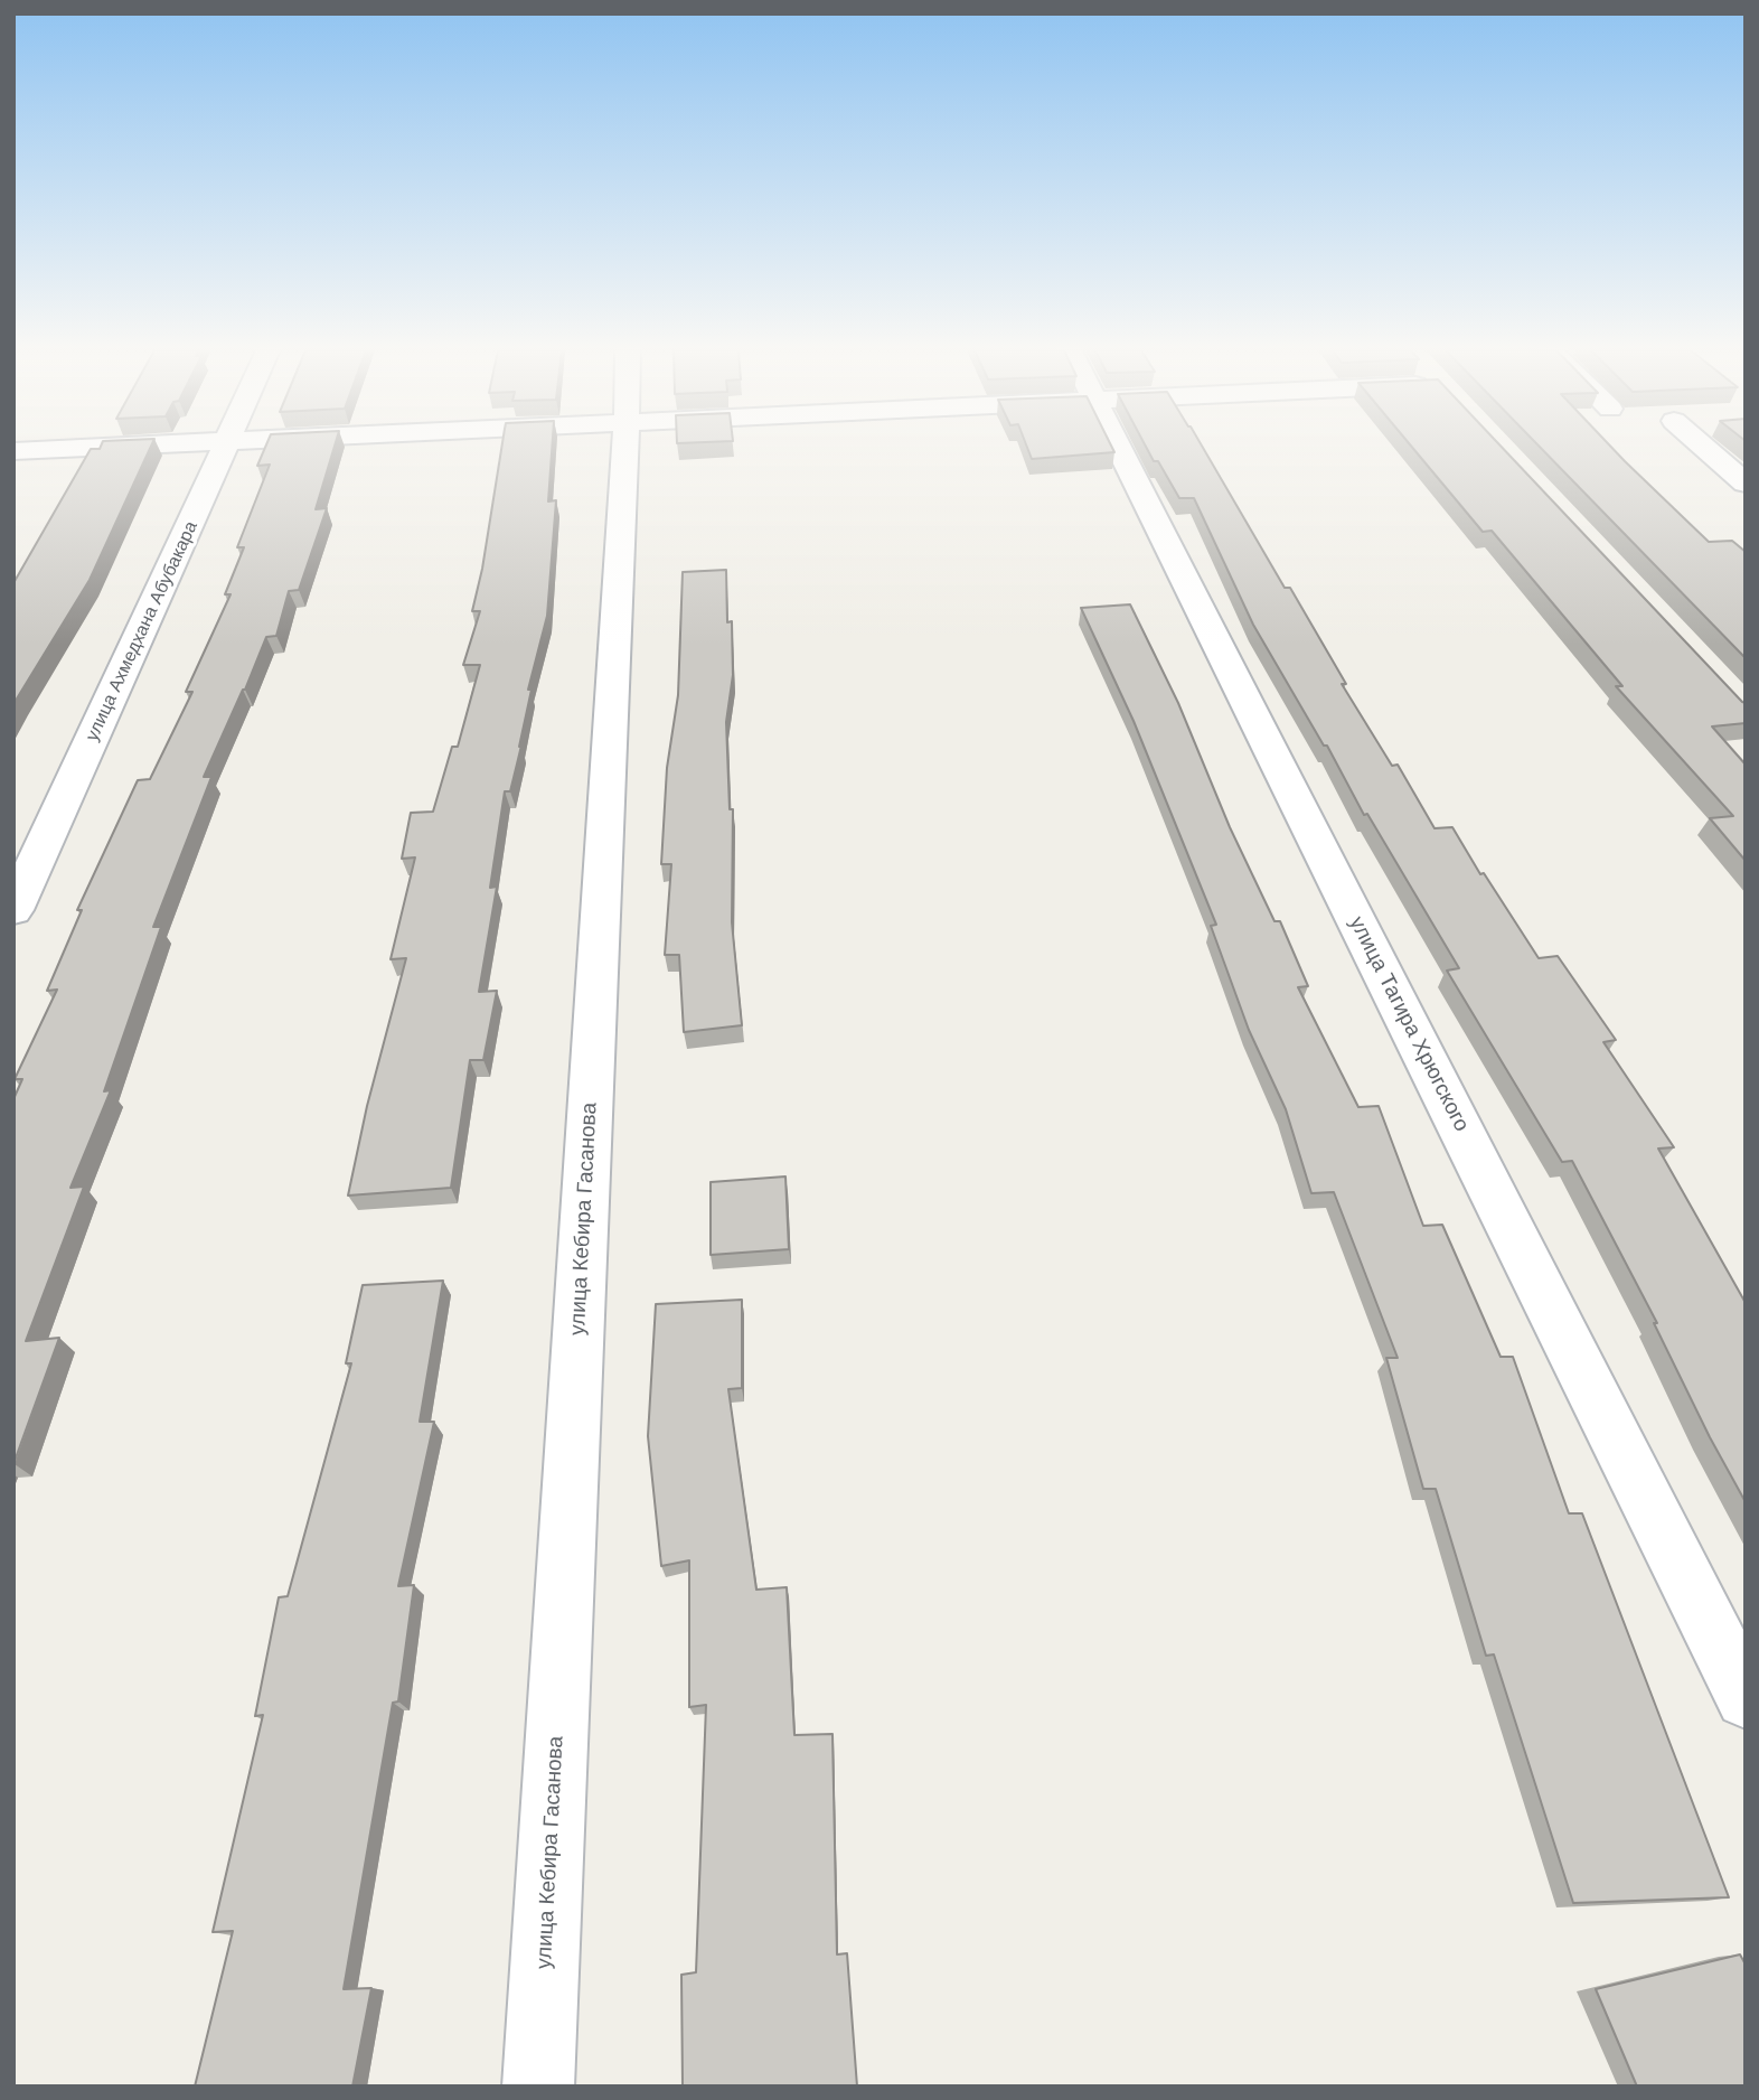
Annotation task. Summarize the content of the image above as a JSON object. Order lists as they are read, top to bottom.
{
  "streets": {
    "street": ["улица Ахмедхана Абубакара", "улица Тагира Хрюгского", "улица Кебира Гасанова"]
  }
}
